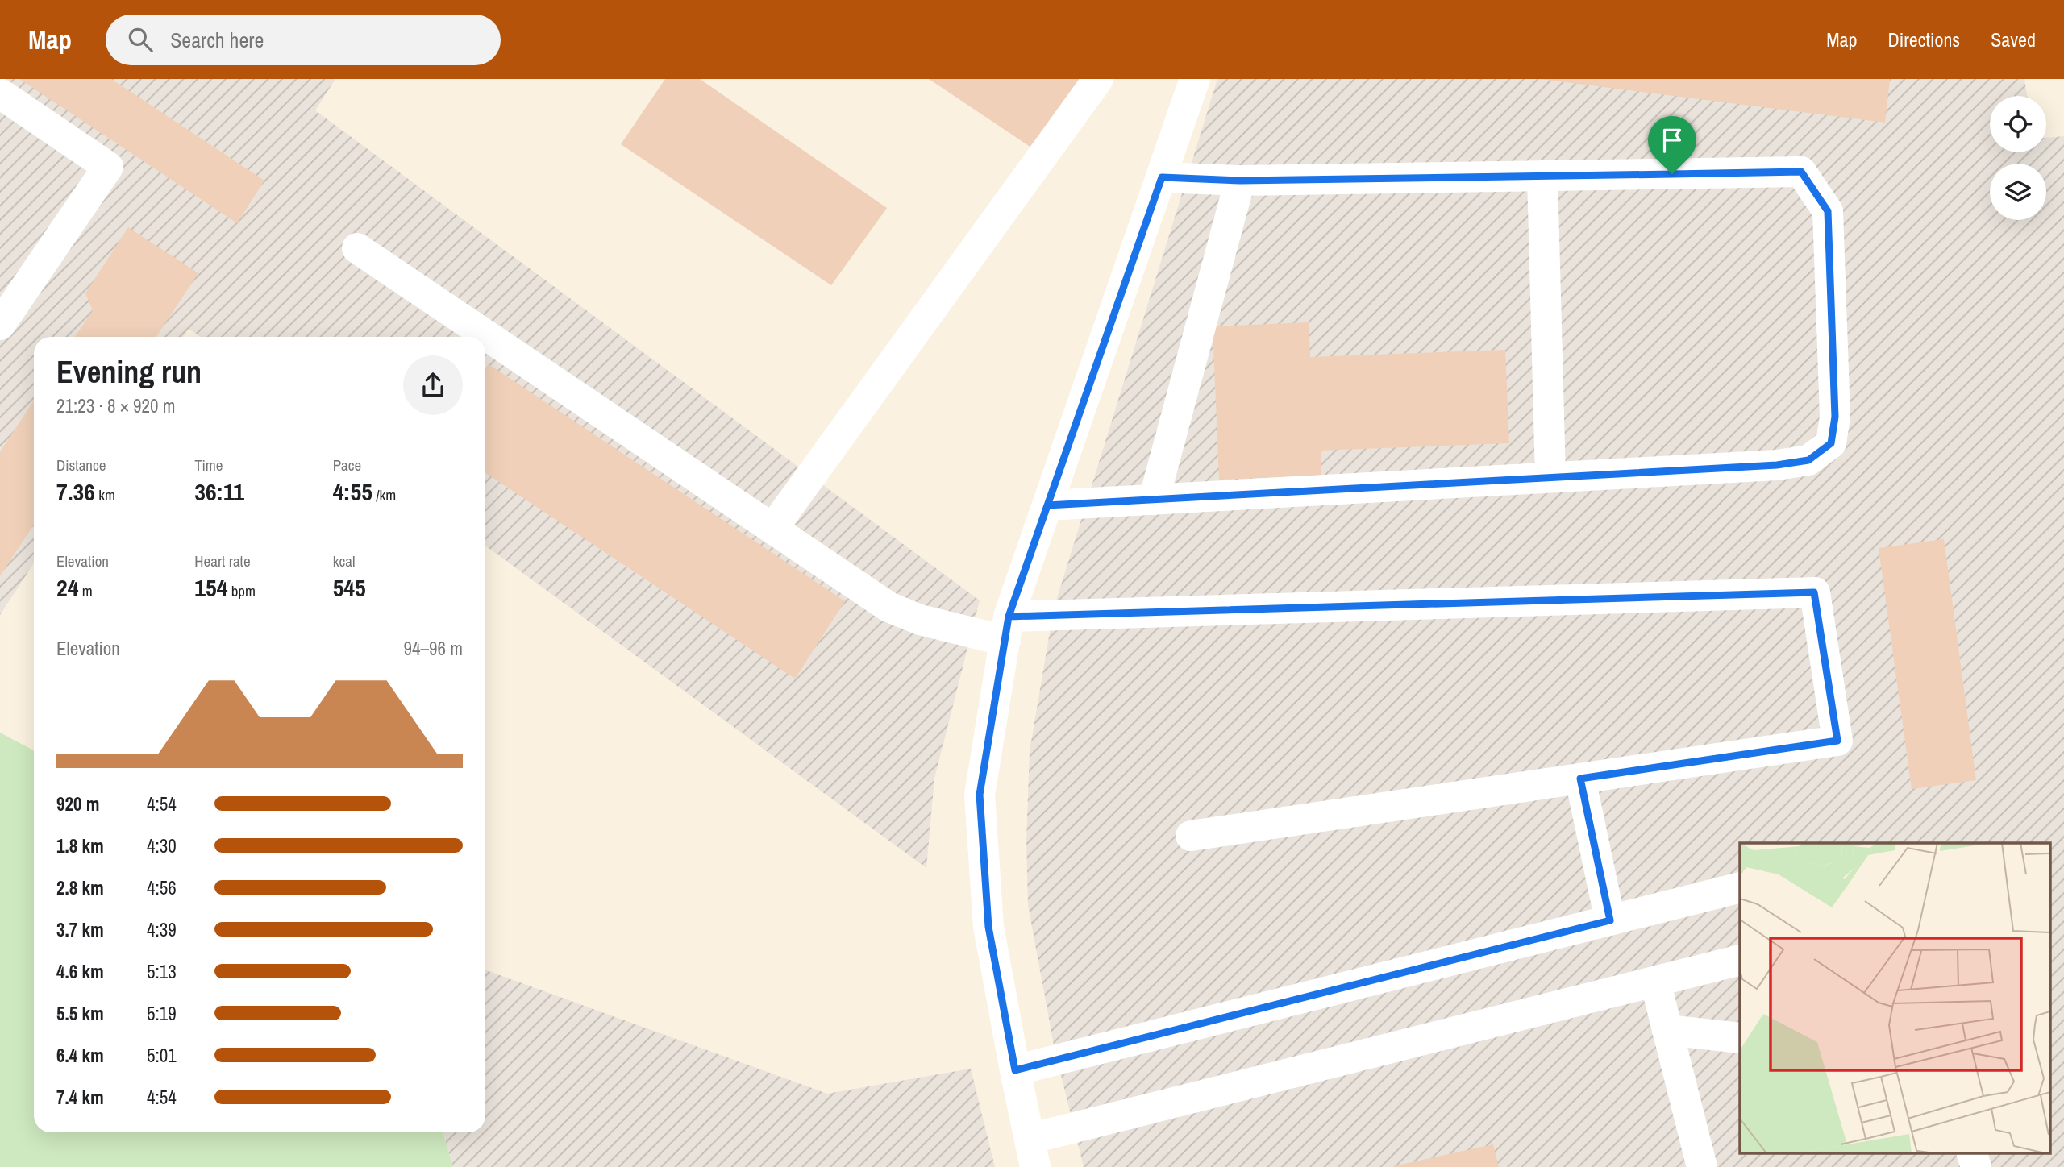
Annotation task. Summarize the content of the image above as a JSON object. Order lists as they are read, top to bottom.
{
  "page": {
    "header": "Map",
    "search": "Search here",
    "nav": ["Map", "Directions", "Saved"],
    "heading": ["Evening run", "21:23 · 8 × 920 m"],
    "stats": [
      ["Distance", "7.36 km"],
      ["Time", "36:11"],
      ["Pace", "4:55 /km"],
      ["Elevation", "24 m"],
      ["Heart rate", "154 bpm"],
      ["kcal", "545"]
    ],
    "chart": ["Elevation", "94–96 m"],
    "list": [
      {
        "name": "920 m",
        "note": "4:54"
      },
      {
        "name": "1.8 km",
        "note": "4:30"
      },
      {
        "name": "2.8 km",
        "note": "4:56"
      },
      {
        "name": "3.7 km",
        "note": "4:39"
      },
      {
        "name": "4.6 km",
        "note": "5:13"
      },
      {
        "name": "5.5 km",
        "note": "5:19"
      },
      {
        "name": "6.4 km",
        "note": "5:01"
      },
      {
        "name": "7.4 km",
        "note": "4:54"
      }
    ]
  }
}
